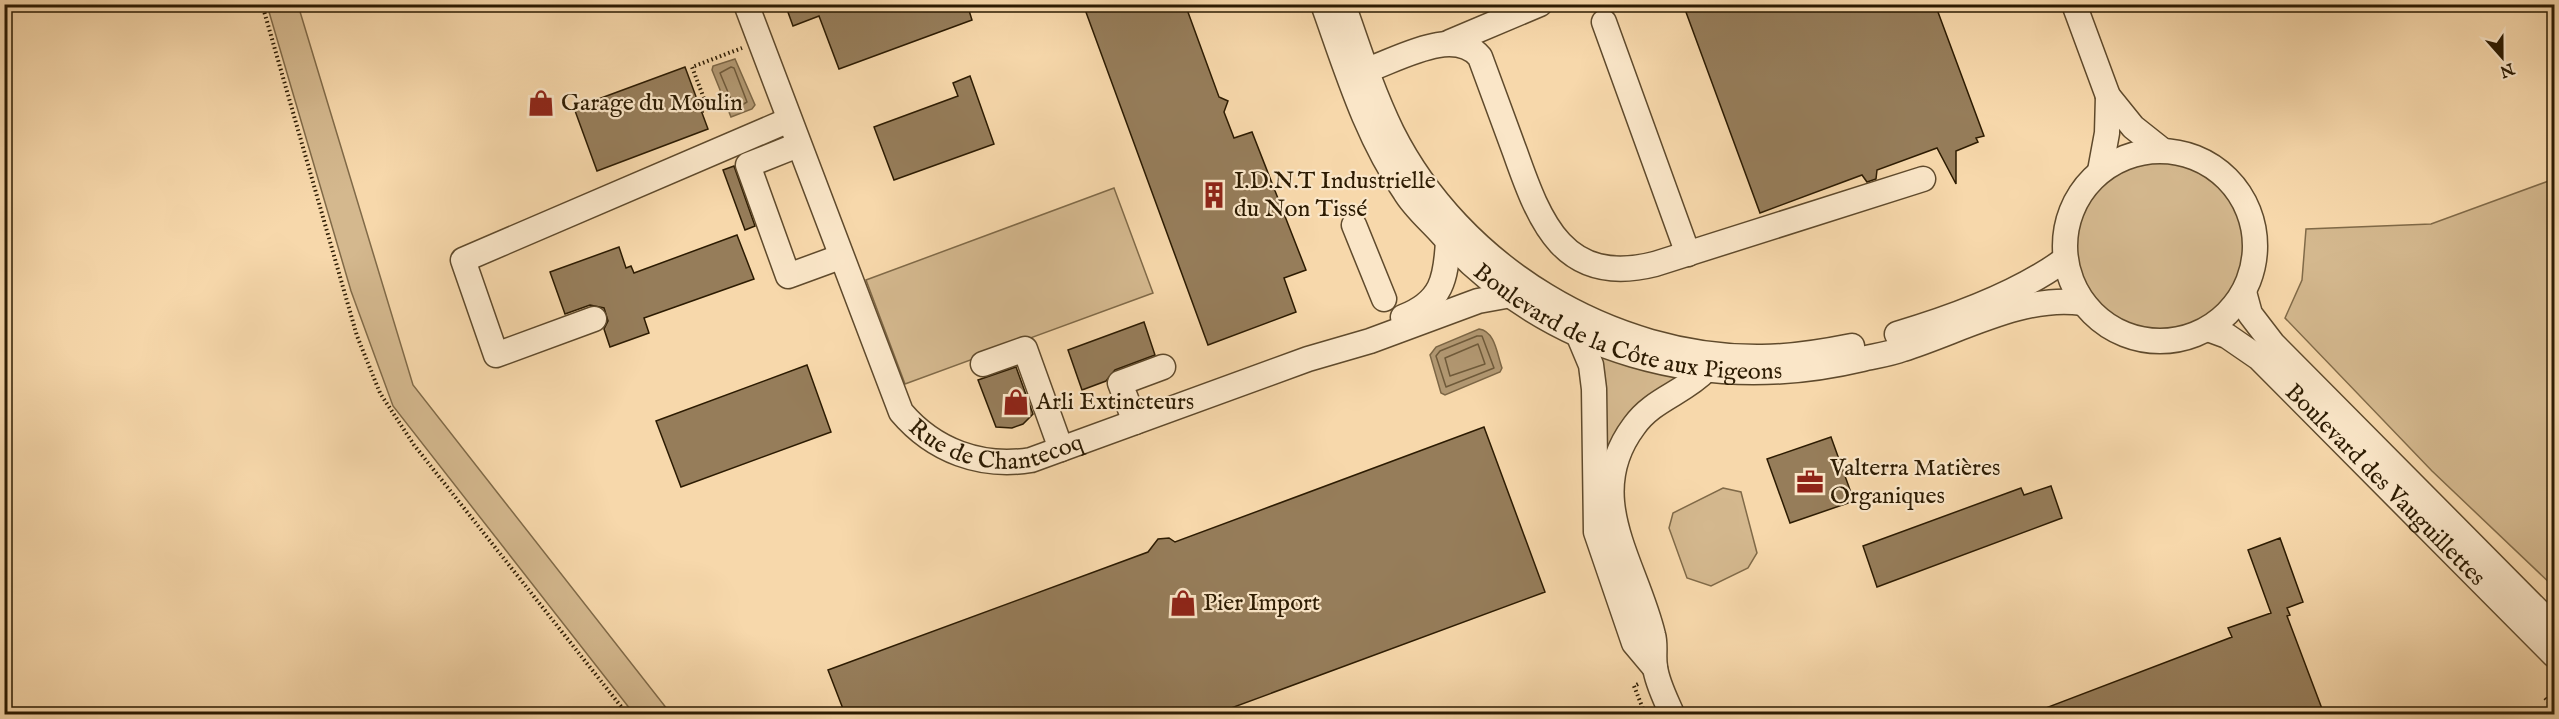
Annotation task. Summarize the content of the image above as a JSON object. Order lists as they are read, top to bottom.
{
  "streets": {
    "street": ["Boulevard de la Côte aux Pigeons", "Rue de Chantecoq", "Boulevard des Vauguillettes"]
  },
  "crossings": [
    ["Boulevard de la Côte aux Pigeons", "Rue de Chantecoq"],
    ["Boulevard de la Côte aux Pigeons", "Boulevard des Vauguillettes"]
  ],
  "places": {
    "shop": ["Garage du Moulin", "Arli Extincteurs", "Pier Import"],
    "building": ["I.D.N.T Industrielle du Non Tissé"],
    "office": ["Valterra Matières Organiques"]
  },
  "north": "bottom"
}
